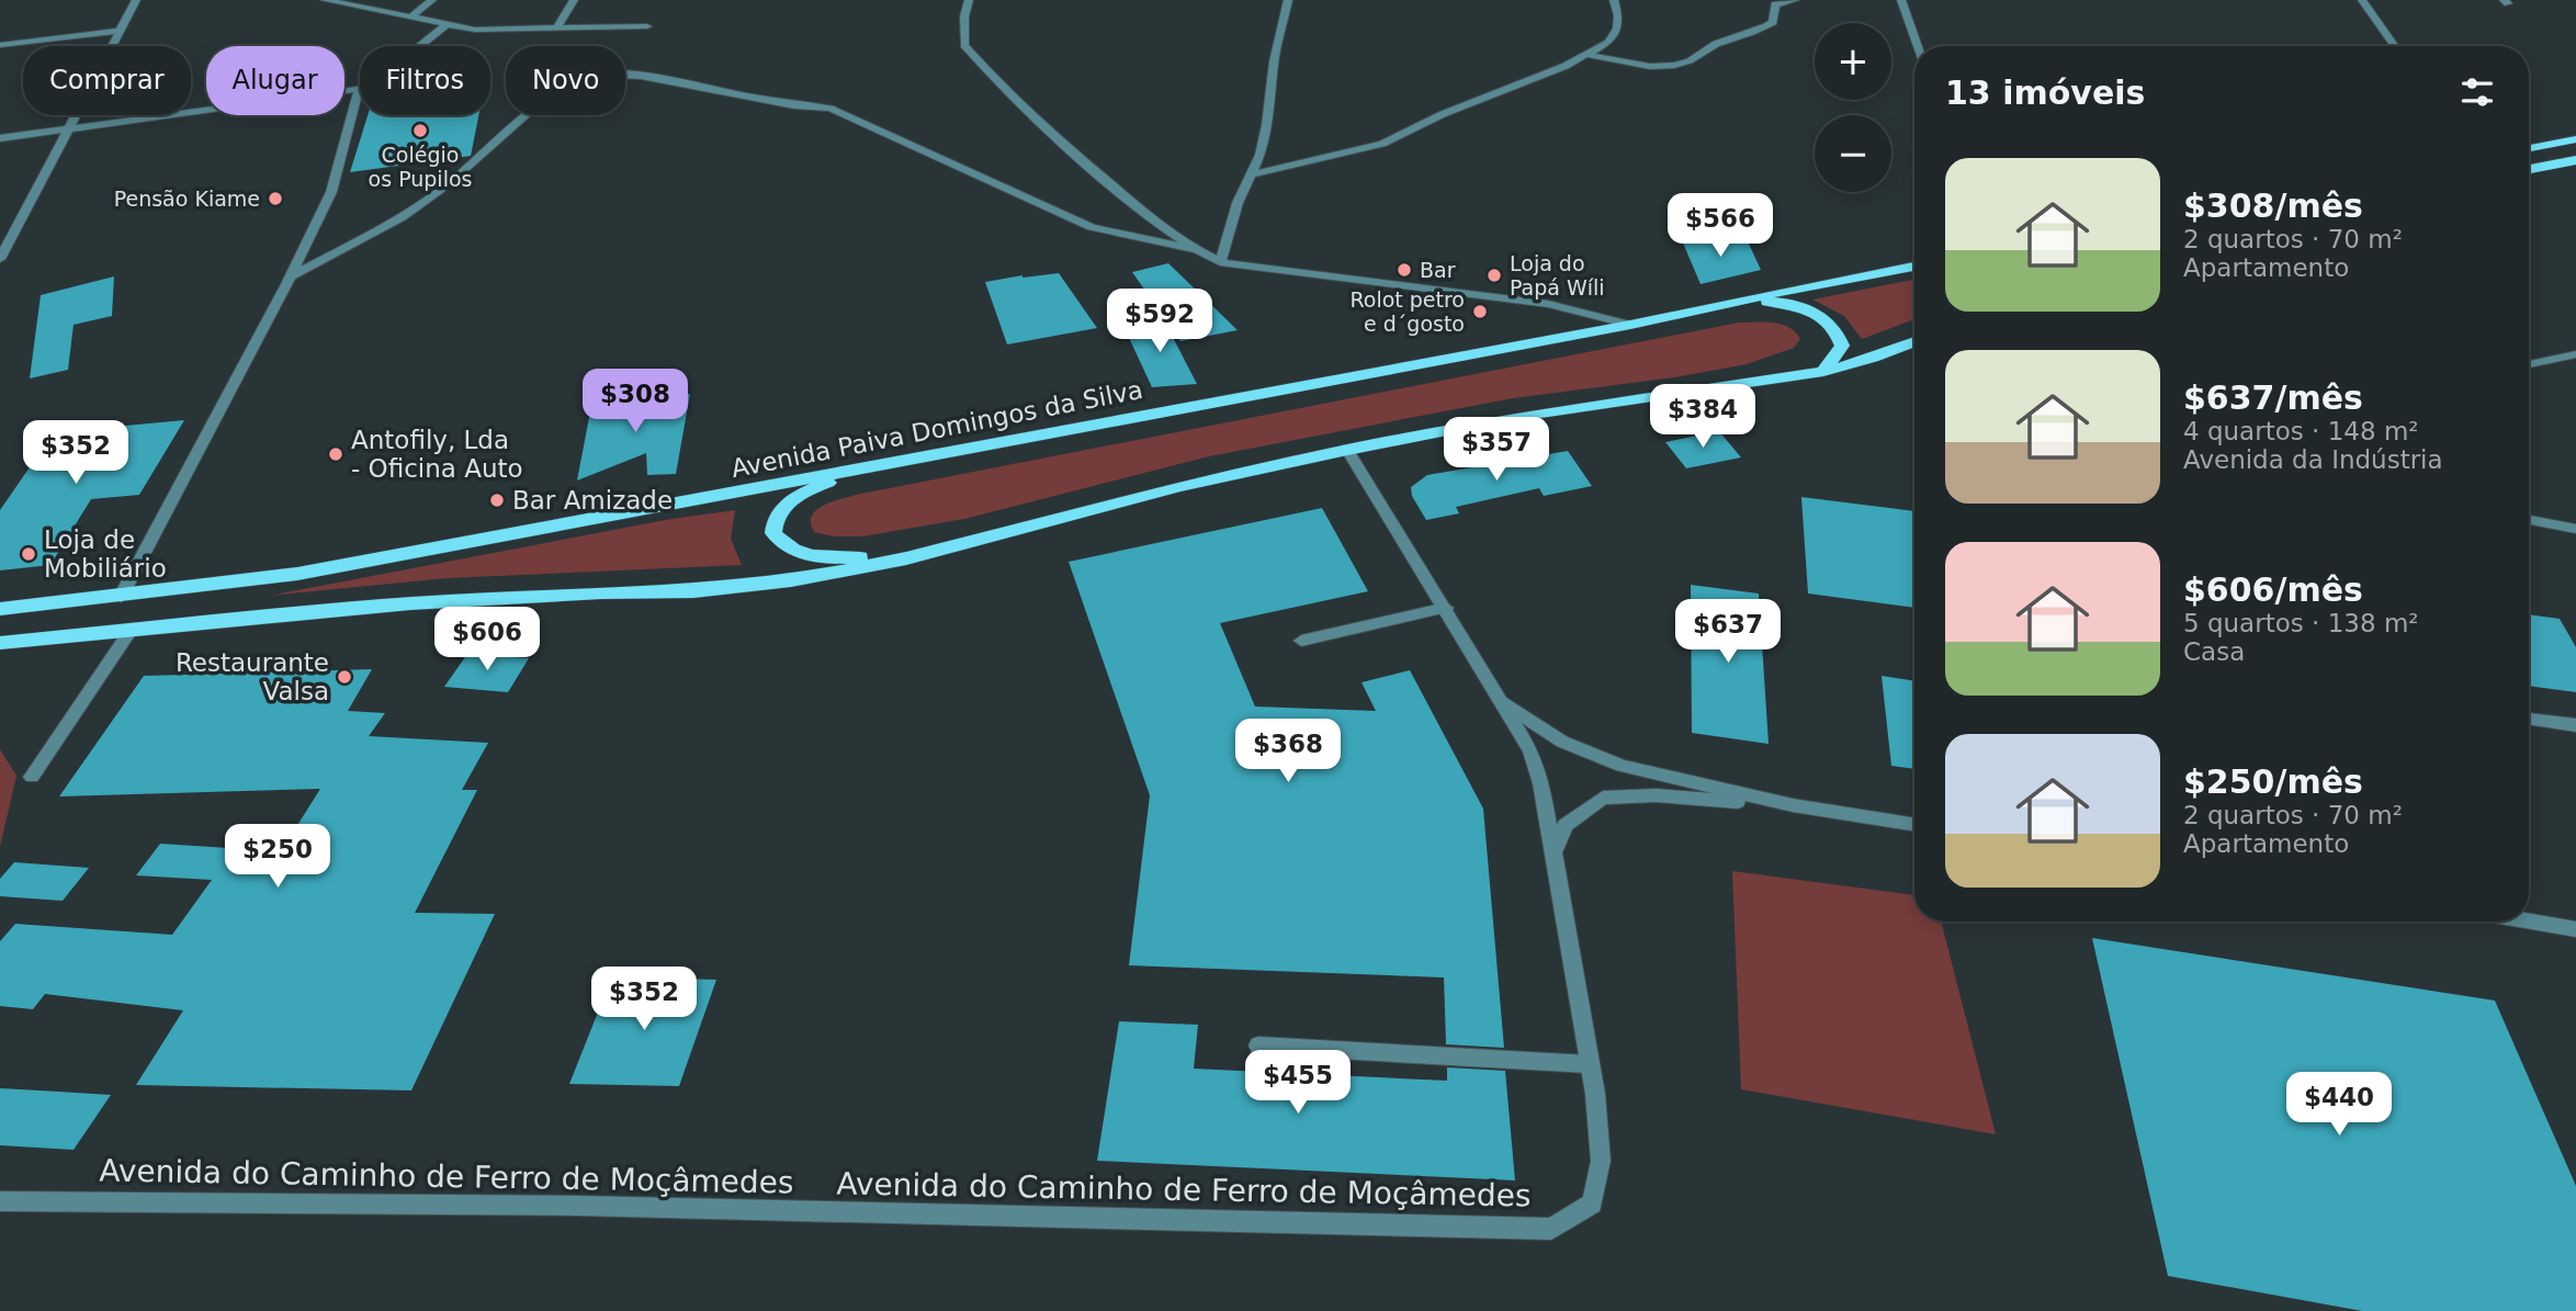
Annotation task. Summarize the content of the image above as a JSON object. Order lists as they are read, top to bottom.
{
  "streets": {
    "main road": ["Avenida Paiva Domingos da Silva"],
    "street": ["Avenida do Caminho de Ferro de Moçâmedes"]
  },
  "places": [
    "Colégio os Pupilos",
    "Pensão Kiame",
    "Bar",
    "Loja do Papá Wíli",
    "Rolot petro e d´gosto",
    "Antofily, Lda - Oficina Auto",
    "Bar Amizade",
    "Loja de Mobiliário",
    "Restaurante Valsa"
  ],
  "page": {
    "map_buttons": ["+", "−"],
    "chip": [
      "Comprar",
      "Alugar",
      "Filtros",
      "Novo"
    ],
    "heading": "13 imóveis",
    "list": [
      {
        "name": "$308/mês",
        "note": "2 quartos · 70 m² · Apartamento"
      },
      {
        "name": "$637/mês",
        "note": "4 quartos · 148 m² · Avenida da Indústria"
      },
      {
        "name": "$606/mês",
        "note": "5 quartos · 138 m² · Casa"
      },
      {
        "name": "$250/mês",
        "note": "2 quartos · 70 m² · Apartamento"
      }
    ],
    "price": [
      "$566",
      "$592",
      "$308",
      "$384",
      "$357",
      "$352",
      "$637",
      "$606",
      "$368",
      "$250",
      "$352",
      "$455",
      "$440"
    ]
  }
}
